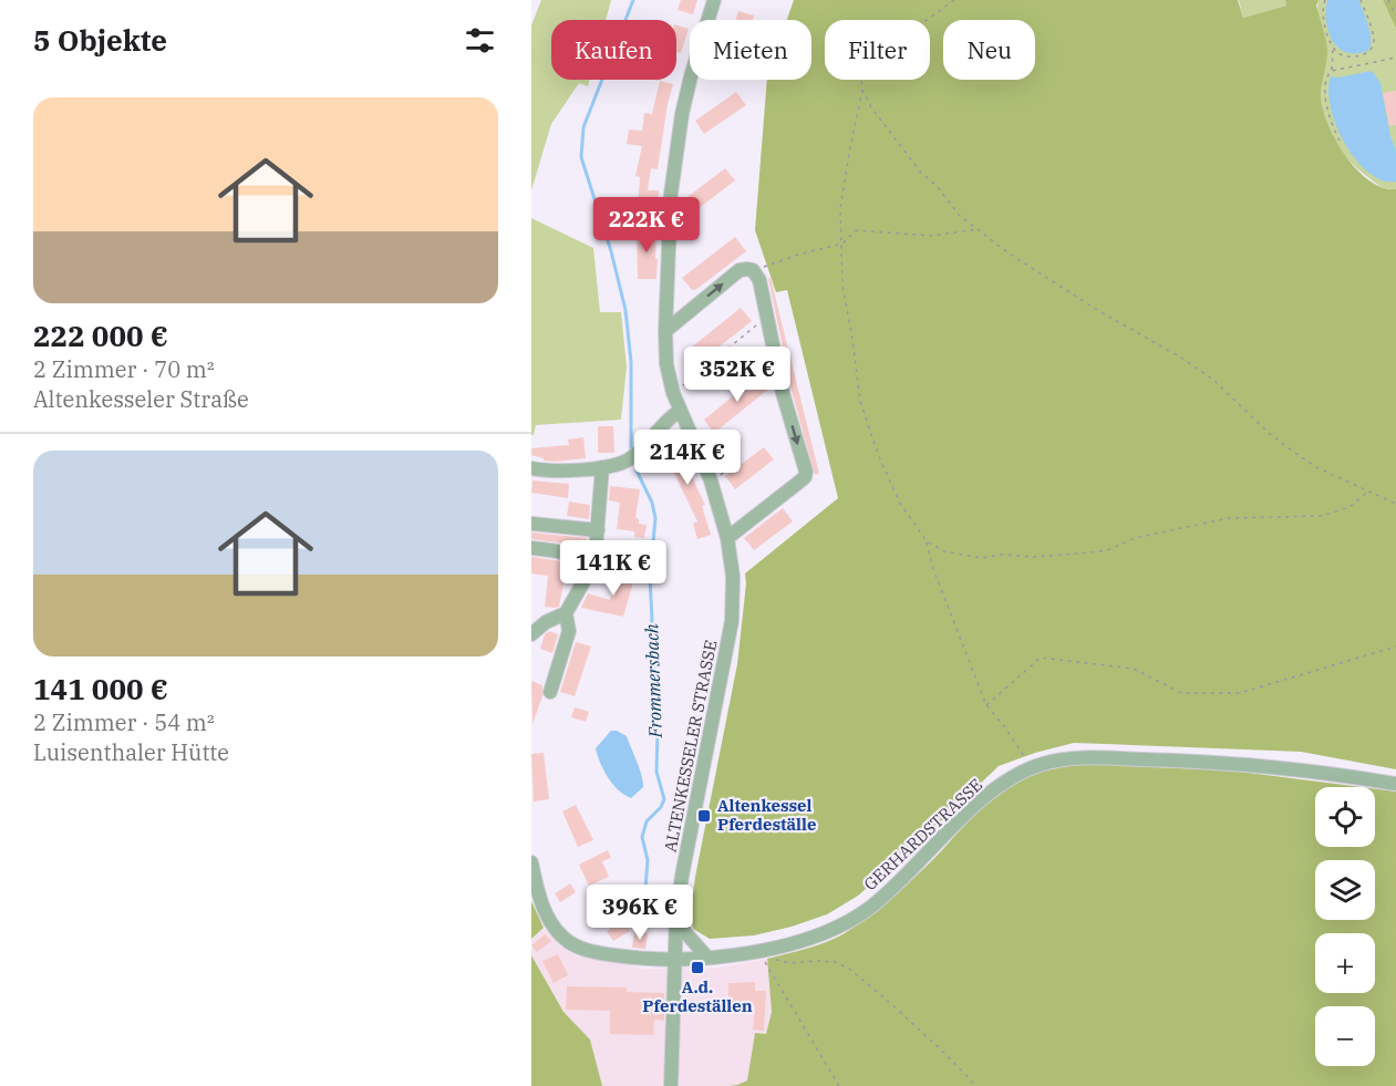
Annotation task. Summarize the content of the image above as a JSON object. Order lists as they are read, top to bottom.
{
  "streets": {
    "street": ["ALTENKESSELER STRASSE", "GERHARDSTRASSE"]
  },
  "crossings": [
    ["ALTENKESSELER STRASSE", "GERHARDSTRASSE"]
  ],
  "water": ["Frommersbach"],
  "places": {
    "transit": ["Altenkessel Pferdeställe", "A.d. Pferdeställen"]
  },
  "page": {
    "heading": "5 Objekte",
    "chip": [
      "Kaufen",
      "Mieten",
      "Filter",
      "Neu"
    ],
    "list": [
      {
        "name": "222 000 €",
        "note": "2 Zimmer · 70 m² · Altenkesseler Straße"
      },
      {
        "name": "141 000 €",
        "note": "2 Zimmer · 54 m² · Luisenthaler Hütte"
      }
    ],
    "price": [
      "222K €",
      "352K €",
      "214K €",
      "141K €",
      "396K €"
    ],
    "map_buttons": ["+", "−"]
  }
}
